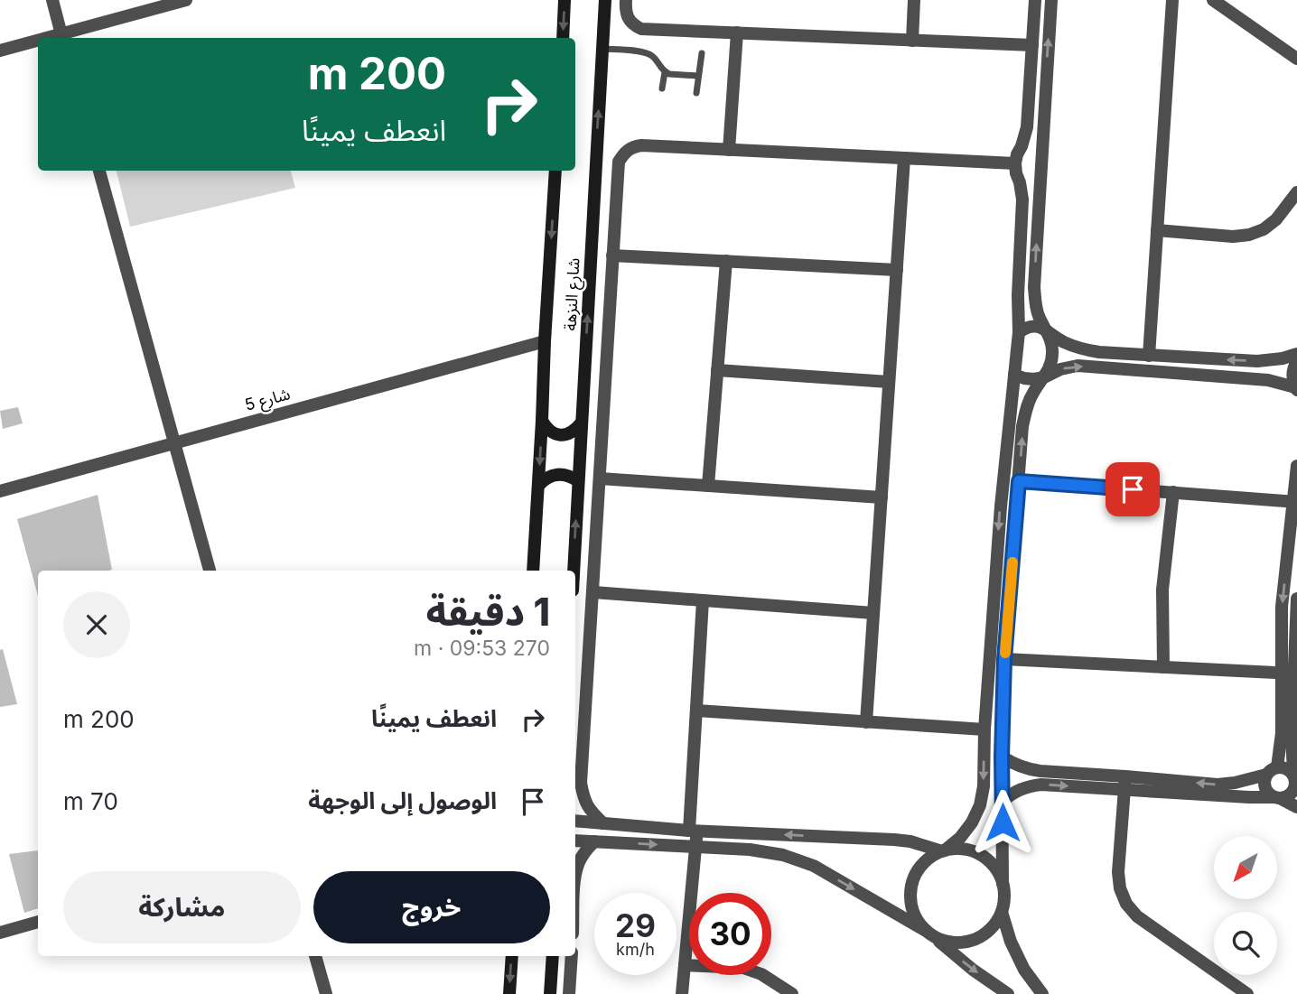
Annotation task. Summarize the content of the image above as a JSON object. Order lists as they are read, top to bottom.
{
  "streets": {
    "main road": ["شارع النزهة"],
    "street": ["شارع 5"]
  },
  "crossings": [
    ["شارع النزهة", "شارع 5"]
  ],
  "north": "bottom left",
  "page": {
    "turn": ["200 m", "انعطف يمينًا"],
    "heading": ["1 دقيقة", "270 m · 09:53"],
    "list": [
      {
        "name": "انعطف يمينًا",
        "value": "200 m"
      },
      {
        "name": "الوصول إلى الوجهة",
        "value": "70 m"
      }
    ],
    "buttons": ["خروج", "مشاركة"],
    "speed": "29 km/h",
    "limit": "30"
  }
}
